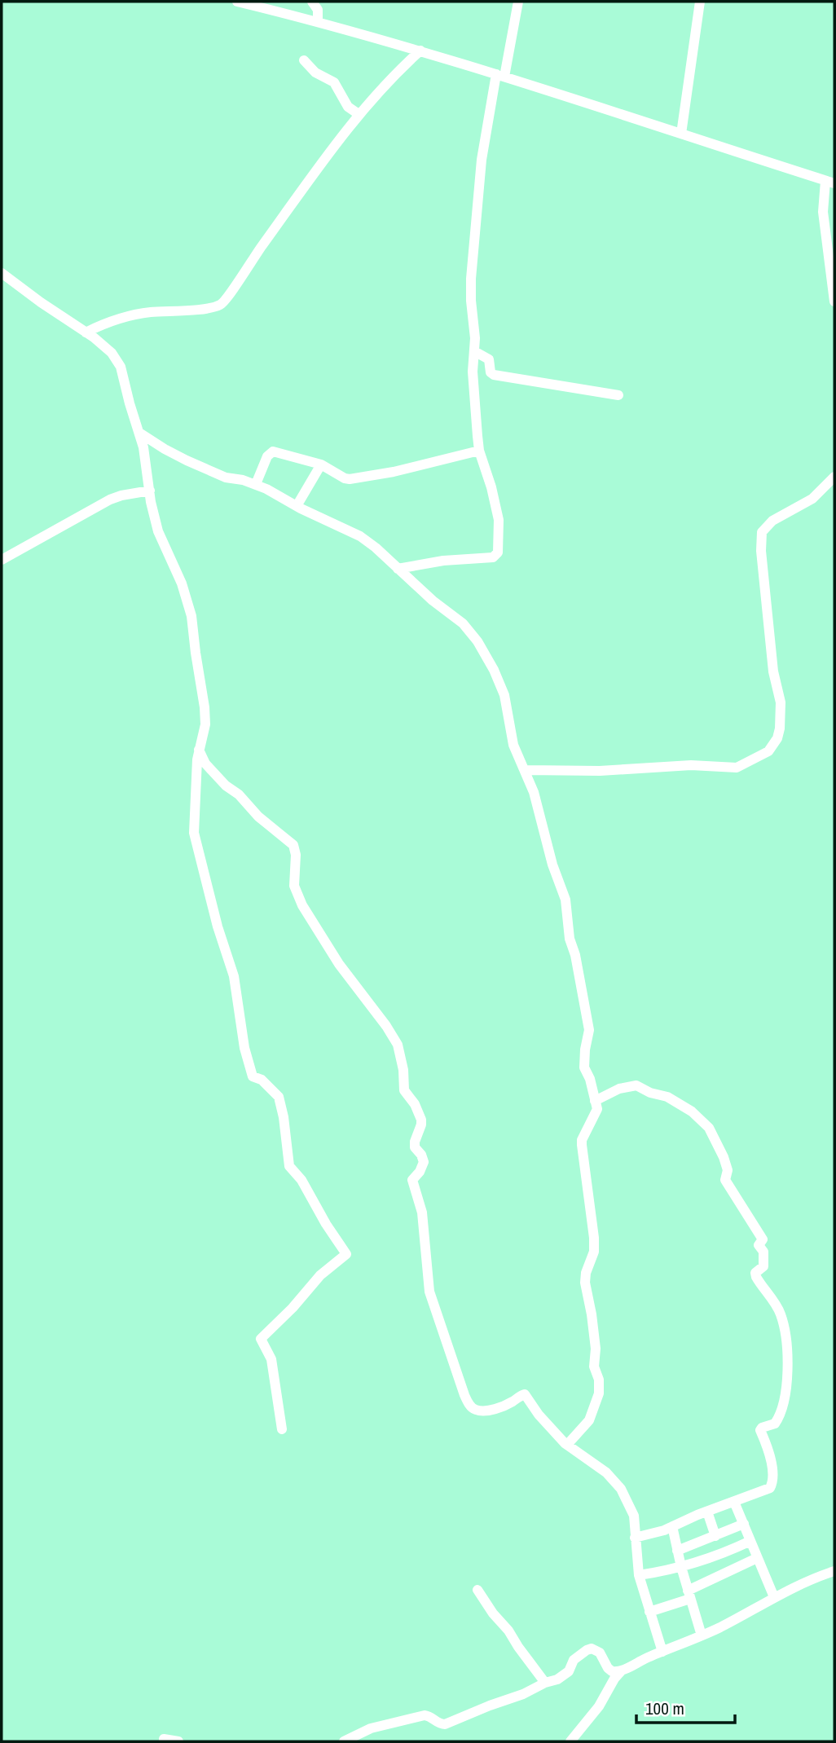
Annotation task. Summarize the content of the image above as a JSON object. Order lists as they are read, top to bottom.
{
  "scale_bar": "100 m"
}
